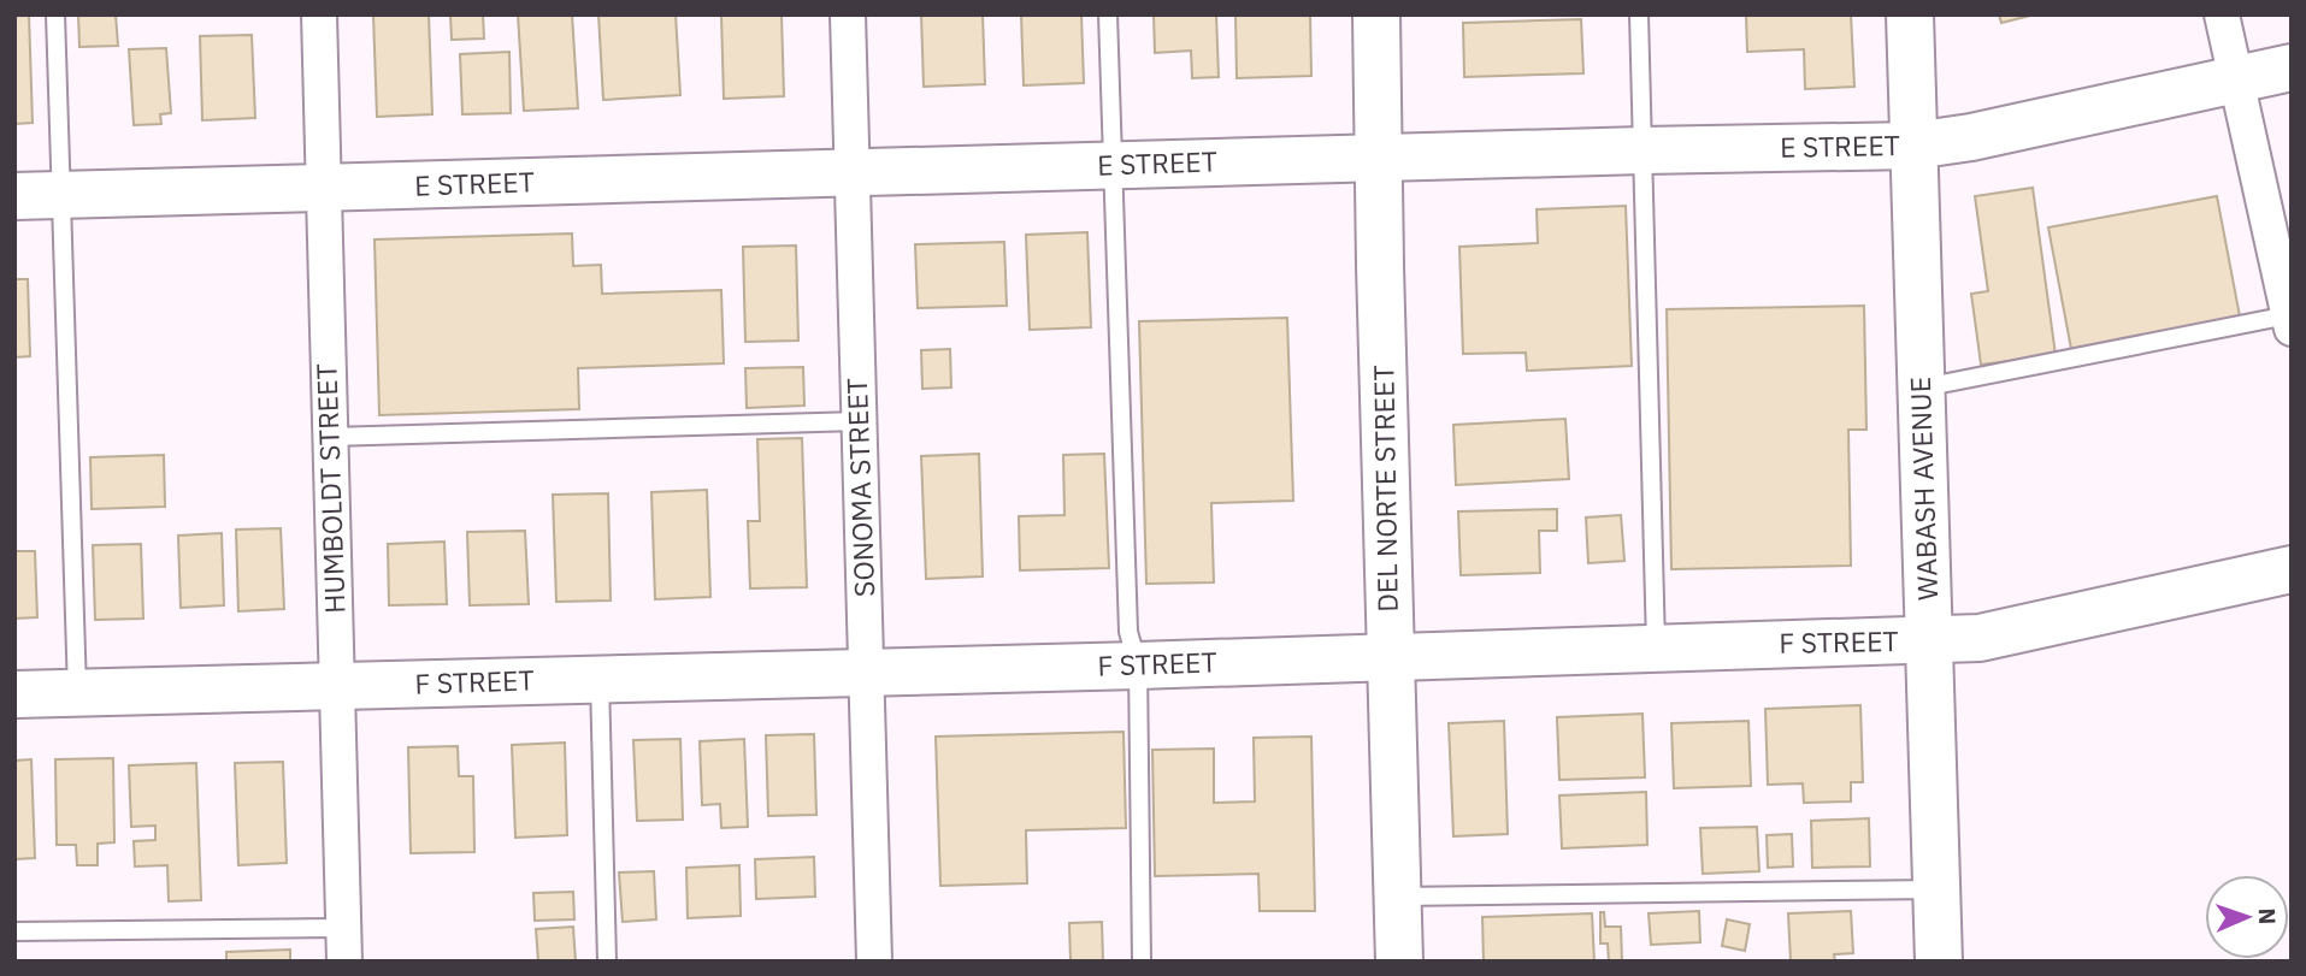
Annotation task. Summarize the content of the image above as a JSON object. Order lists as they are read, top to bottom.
{
  "streets": {
    "street": [
      "E STREET",
      "SONOMA STREET",
      "HUMBOLDT STREET",
      "DEL NORTE STREET",
      "WABASH AVENUE",
      "F STREET"
    ]
  },
  "crossings": [
    ["E STREET", "SONOMA STREET"],
    ["E STREET", "HUMBOLDT STREET"],
    ["E STREET", "DEL NORTE STREET"],
    ["E STREET", "WABASH AVENUE"],
    ["SONOMA STREET", "F STREET"],
    ["HUMBOLDT STREET", "F STREET"],
    ["DEL NORTE STREET", "F STREET"],
    ["WABASH AVENUE", "F STREET"]
  ],
  "north": "right"
}
